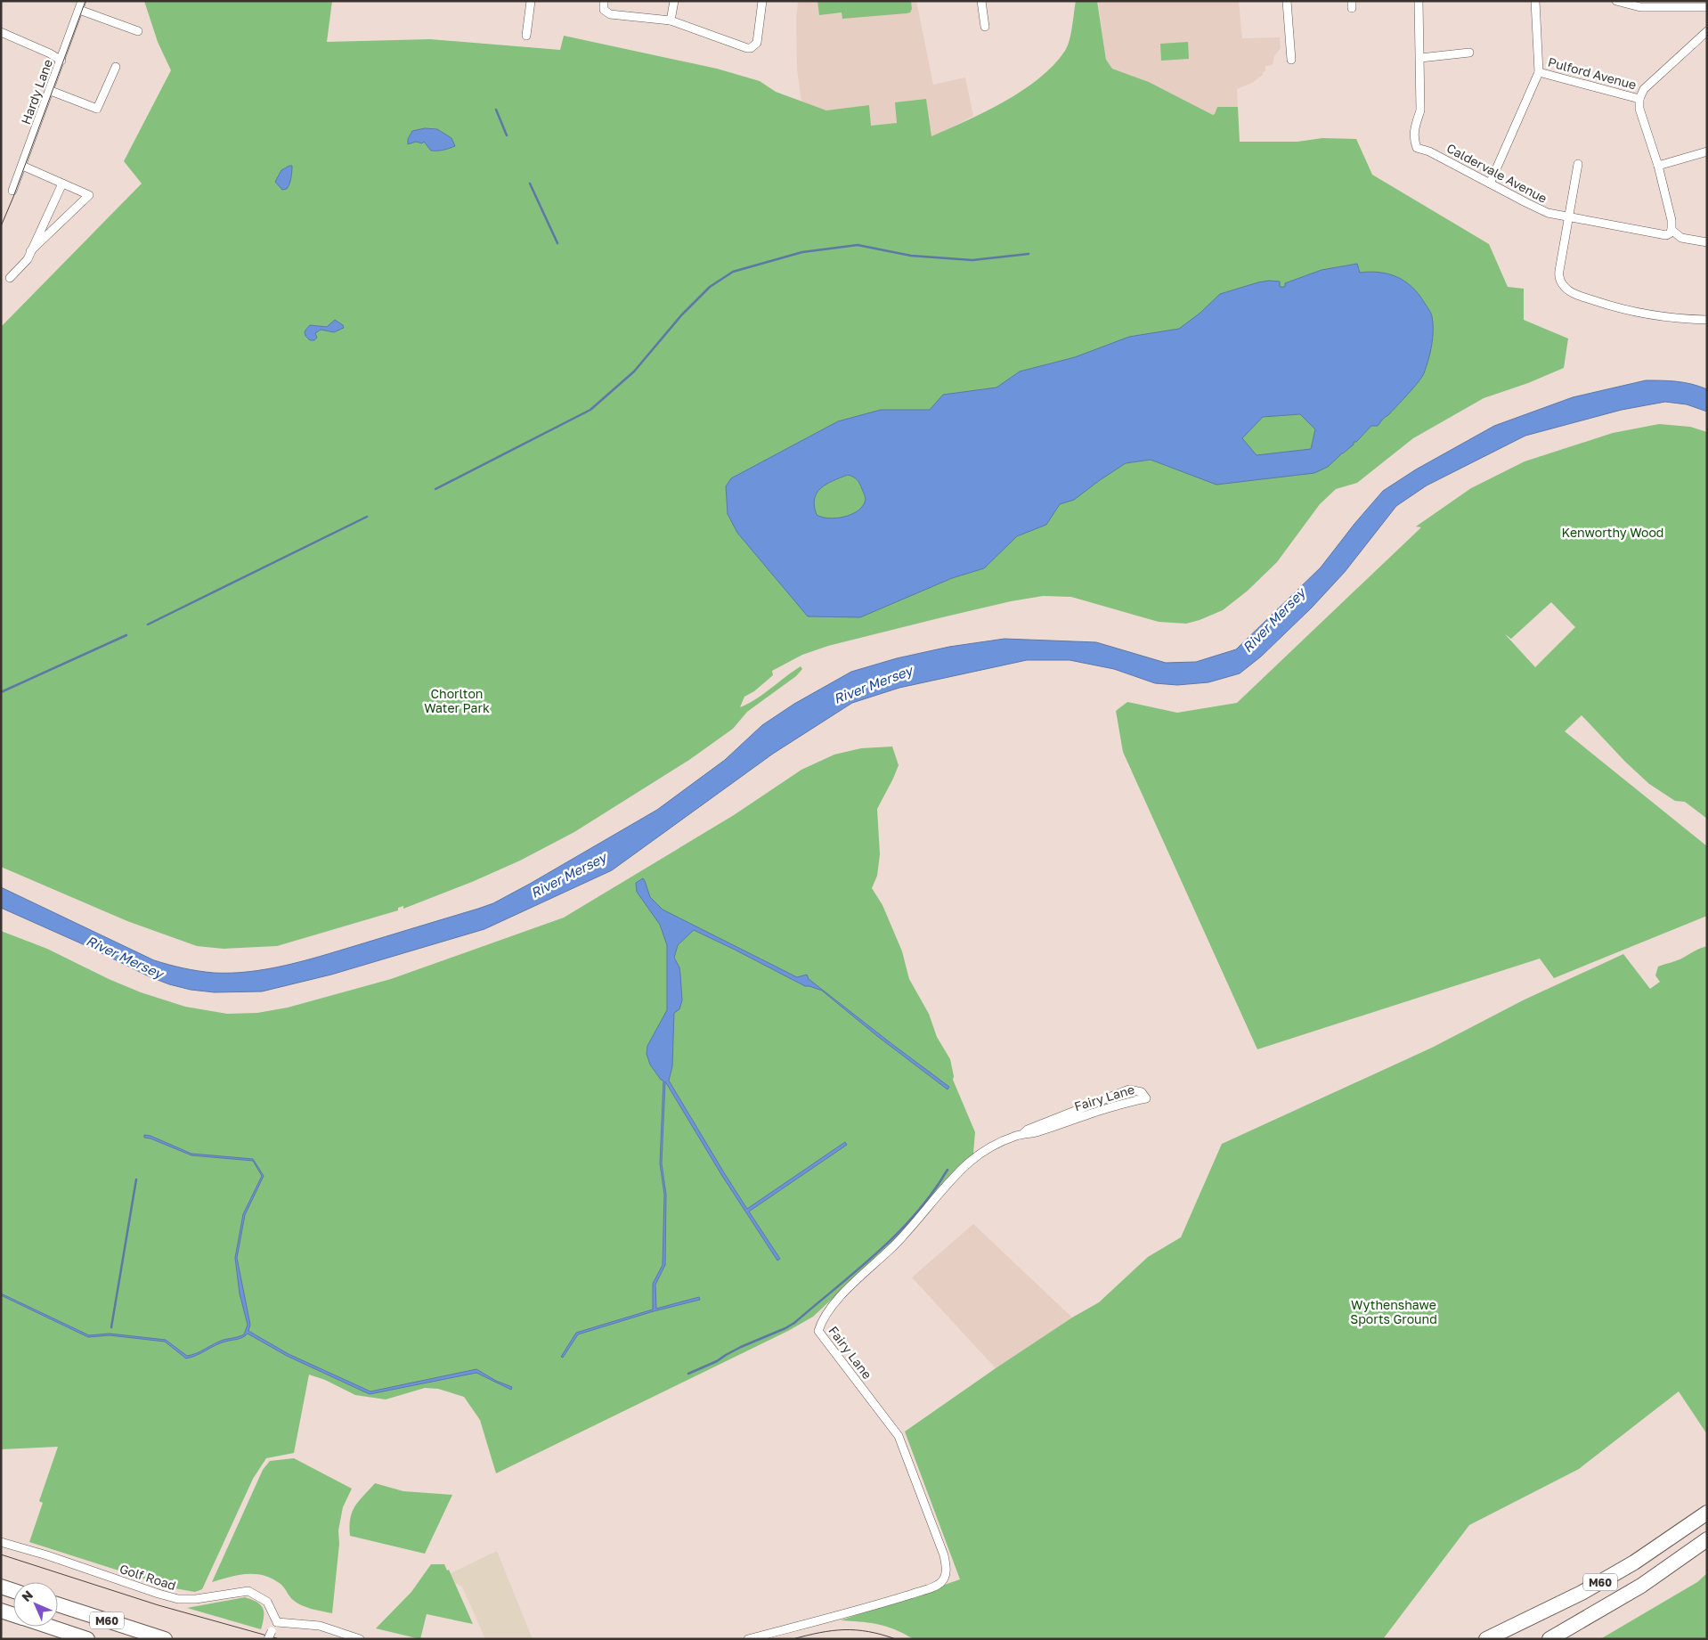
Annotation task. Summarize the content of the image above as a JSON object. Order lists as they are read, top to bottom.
{
  "streets": {
    "highway": ["M60"],
    "street": [
      "Pulford Avenue",
      "Hardy Lane",
      "Caldervale Avenue",
      "Fairy Lane",
      "Golf Road"
    ]
  },
  "water": ["River Mersey"],
  "parks": ["Kenworthy Wood", "Chorlton Water Park", "Wythenshawe Sports Ground"],
  "north": "top left"
}
